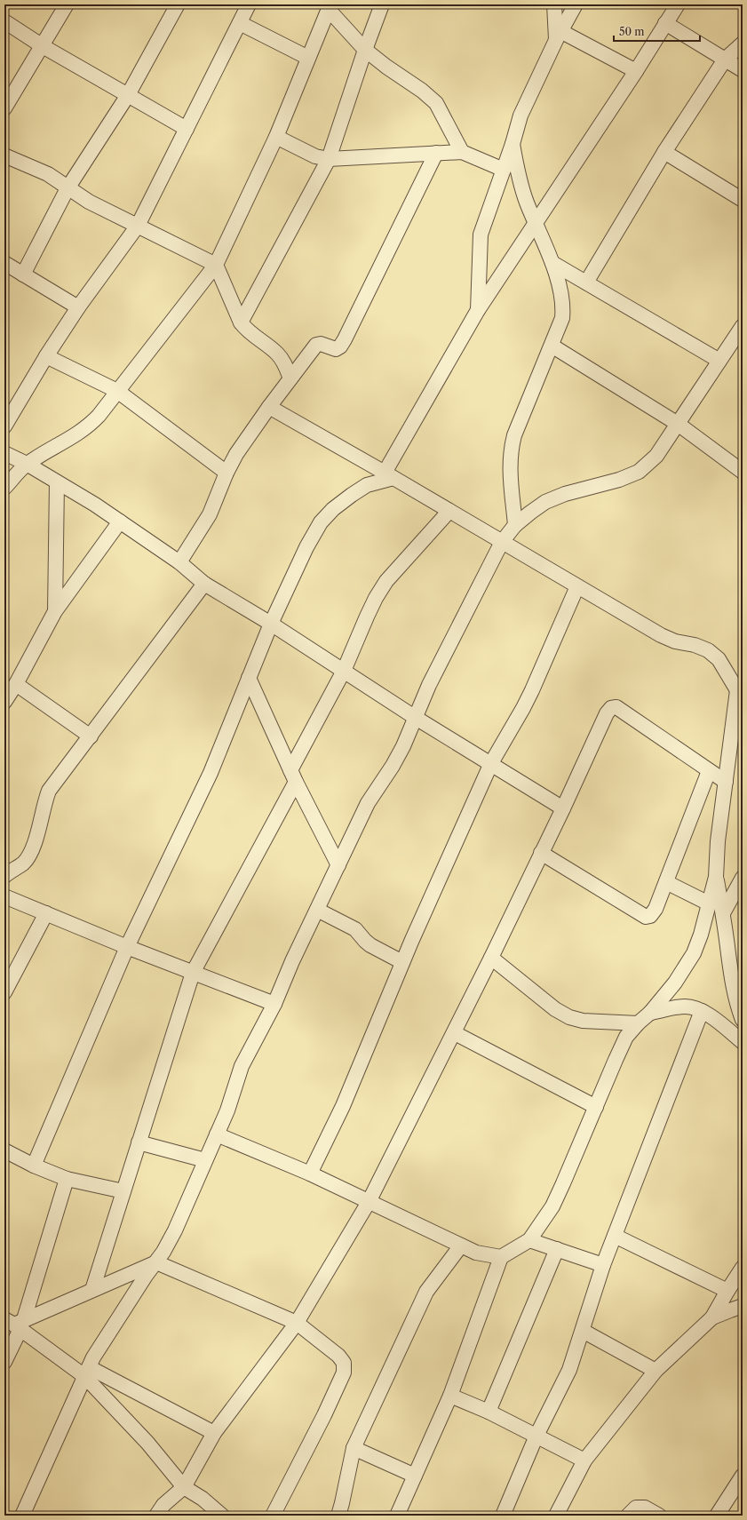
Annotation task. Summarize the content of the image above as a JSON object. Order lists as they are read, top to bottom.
{
  "scale_bar": "50 m"
}
